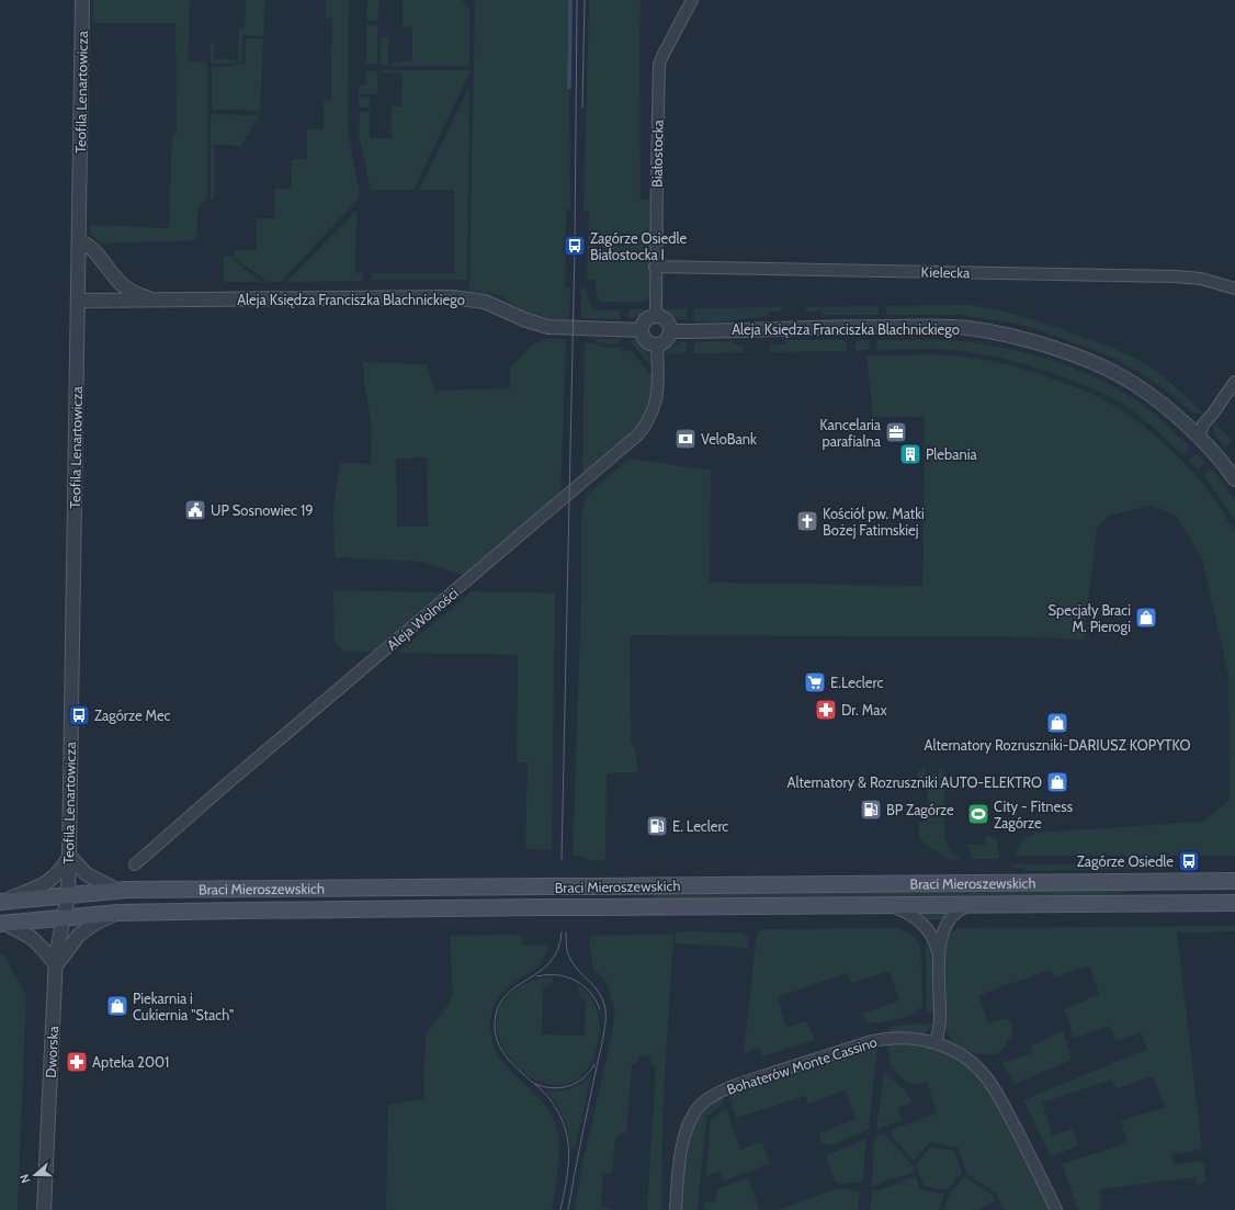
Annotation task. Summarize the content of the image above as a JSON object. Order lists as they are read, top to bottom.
{
  "streets": {
    "main road": ["Braci Mieroszewskich"],
    "street": [
      "Teofila Lenartowicza",
      "Białostocka",
      "Kielecka",
      "Aleja Księdza Franciszka Blachnickiego",
      "Aleja Wolności",
      "Dworska",
      "Bohaterów Monte Cassino"
    ]
  },
  "crossings": [
    ["Teofila Lenartowicza", "Aleja Księdza Franciszka Blachnickiego"],
    ["Teofila Lenartowicza", "Braci Mieroszewskich"],
    ["Teofila Lenartowicza", "Dworska"],
    ["Białostocka", "Kielecka"],
    ["Białostocka", "Aleja Księdza Franciszka Blachnickiego"],
    ["Białostocka", "Aleja Wolności"],
    ["Aleja Księdza Franciszka Blachnickiego", "Aleja Wolności"],
    ["Braci Mieroszewskich", "Dworska"]
  ],
  "places": {
    "bus stop": ["Zagórze Osiedle Białostocka I", "Zagórze Mec", "Zagórze Osiedle"],
    "office": ["Kancelaria parafialna"],
    "bank": ["VeloBank"],
    "building": ["Plebania"],
    "public building": ["UP Sosnowiec 19"],
    "church": ["Kościół pw. Matki Bożej Fatimskiej"],
    "shop": [
      "Specjały Braci M. Pierogi",
      "Alternatory Rozruszniki-DARIUSZ KOPYTKO",
      "Alternatory & Rozruszniki AUTO-ELEKTRO",
      "Piekarnia i Cukiernia \"Stach\""
    ],
    "supermarket": ["E.Leclerc"],
    "pharmacy": ["Dr. Max", "Apteka 2001"],
    "fuel station": ["BP Zagórze", "E. Leclerc"],
    "sports": ["City - Fitness Zagórze"]
  },
  "north": "left"
}
